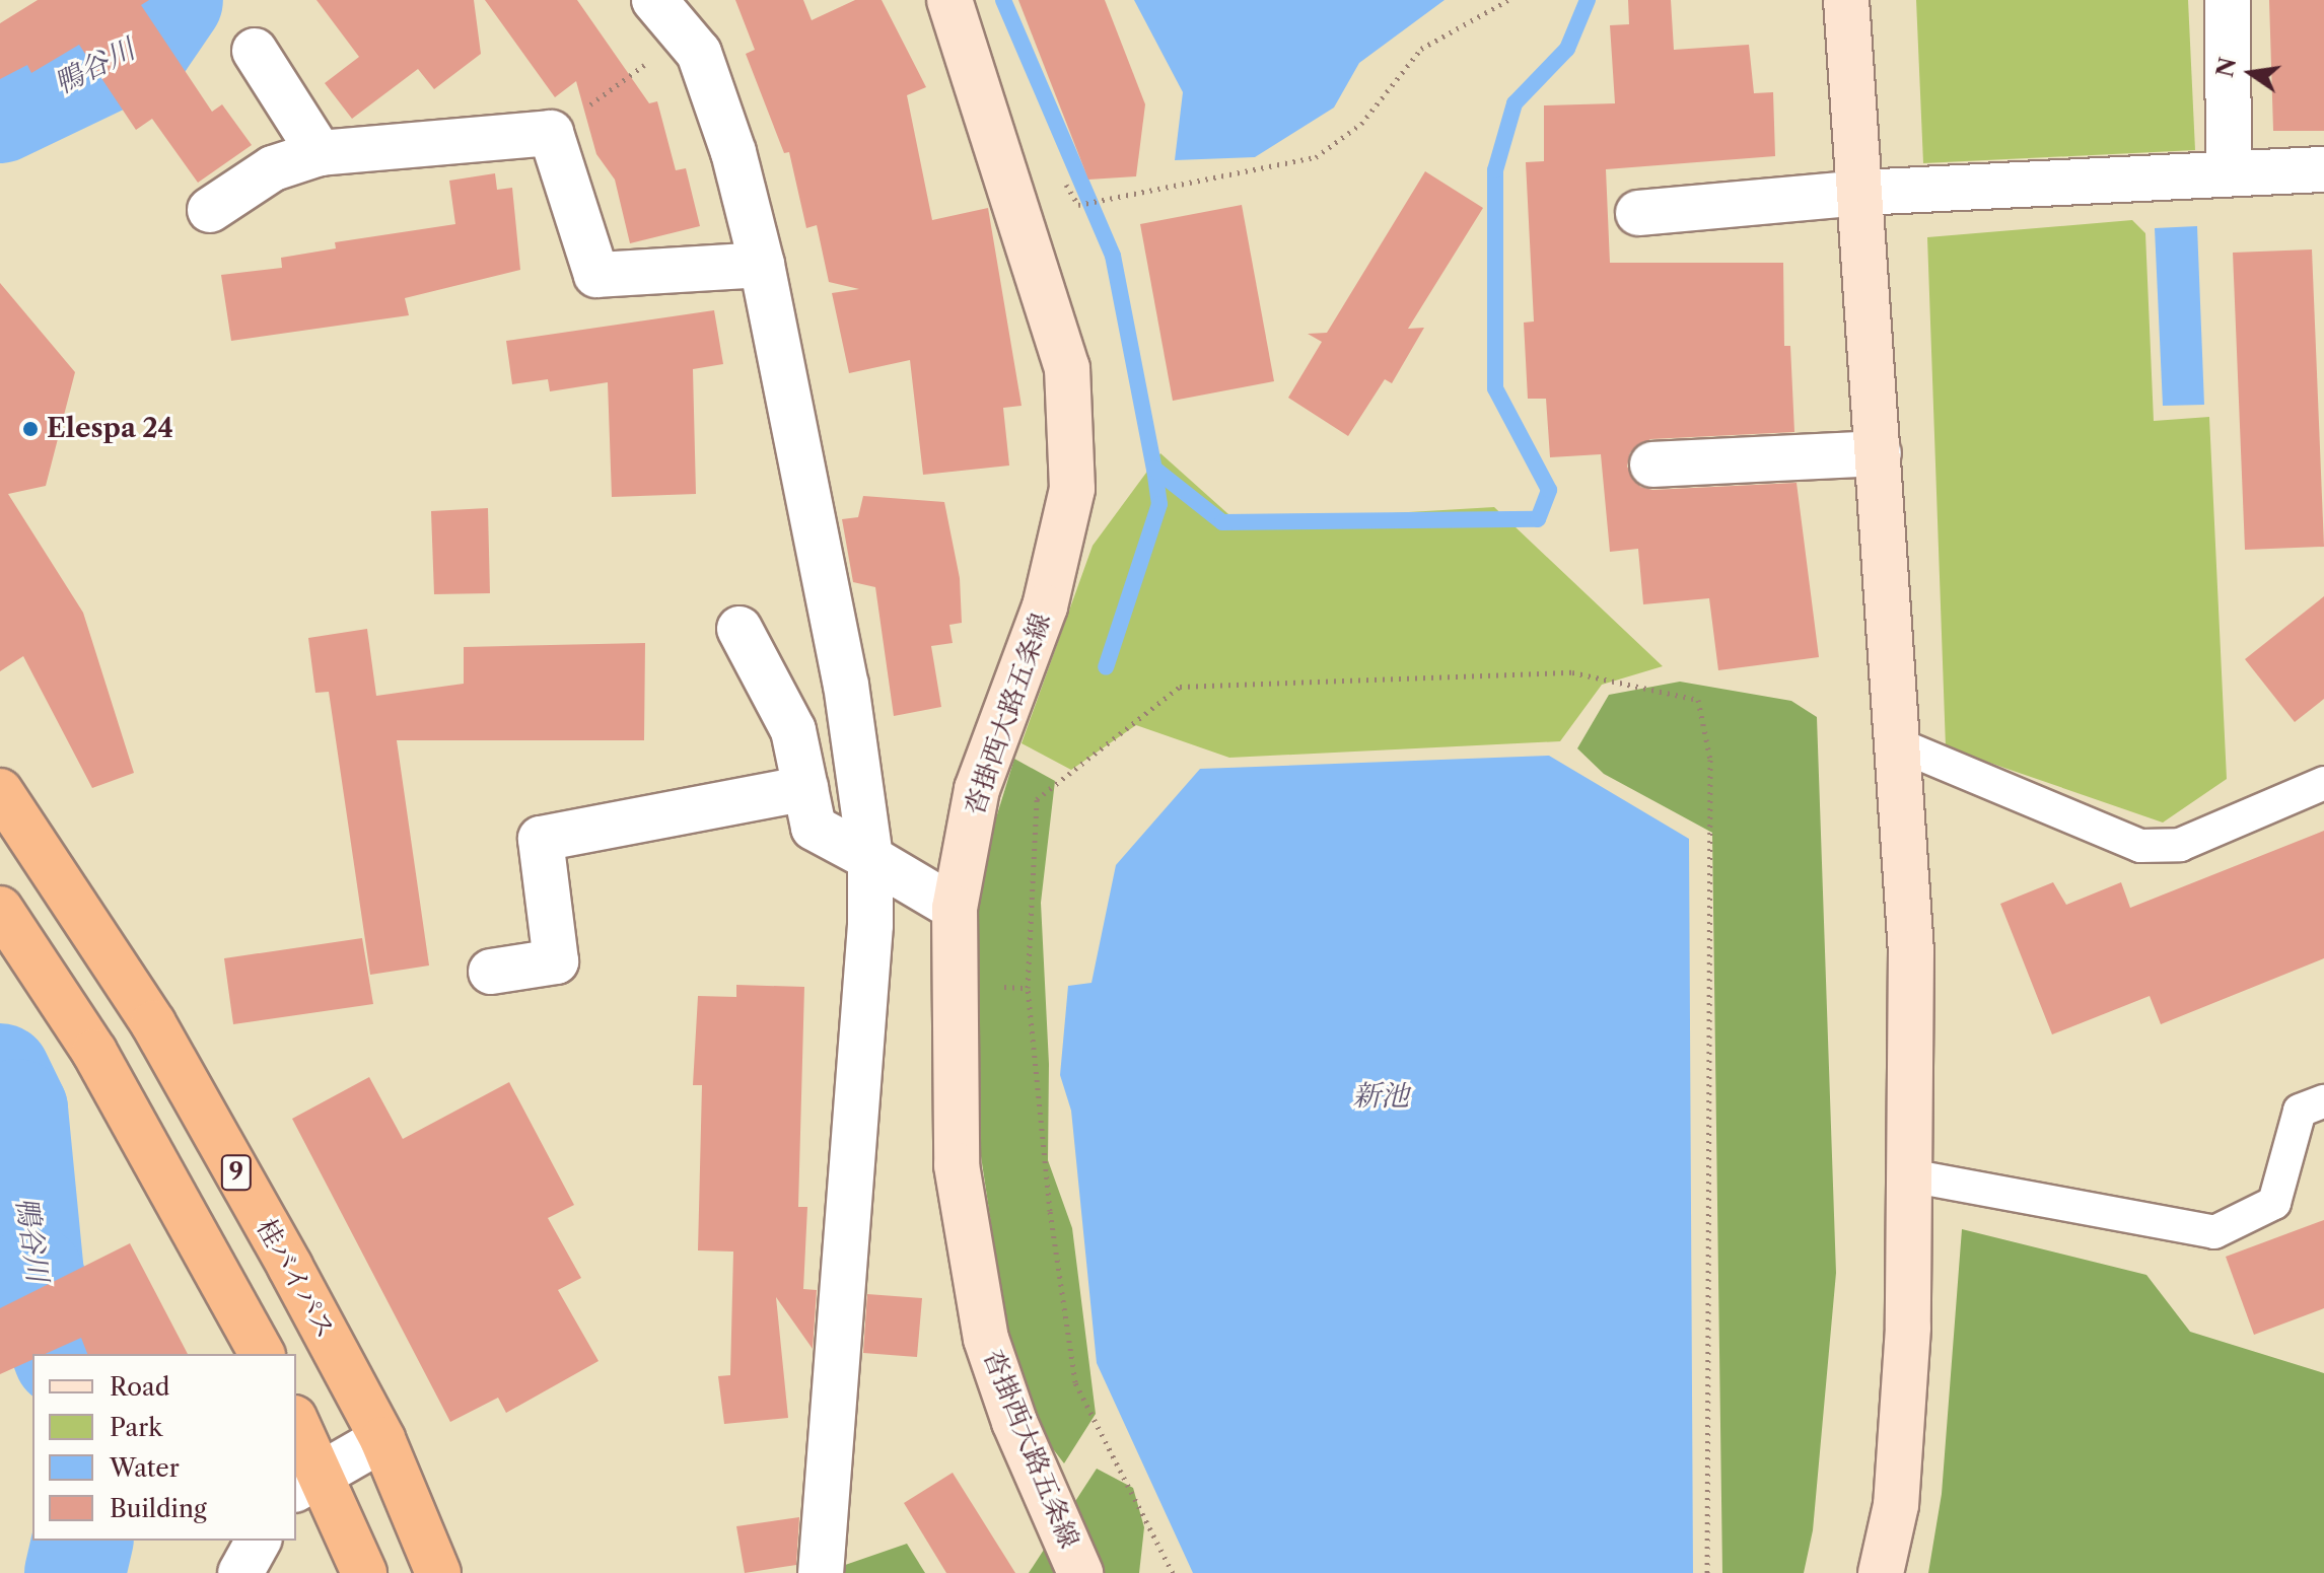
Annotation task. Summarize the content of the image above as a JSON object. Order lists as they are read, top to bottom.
{
  "streets": {
    "highway": ["9", "桂バイパス"],
    "main road": ["沓掛西大路五条線"]
  },
  "water": ["鴨谷川", "新池"],
  "places": ["Elespa 24"],
  "legend": [
    "Road",
    "Park",
    "Water",
    "Building"
  ],
  "north": "left"
}
